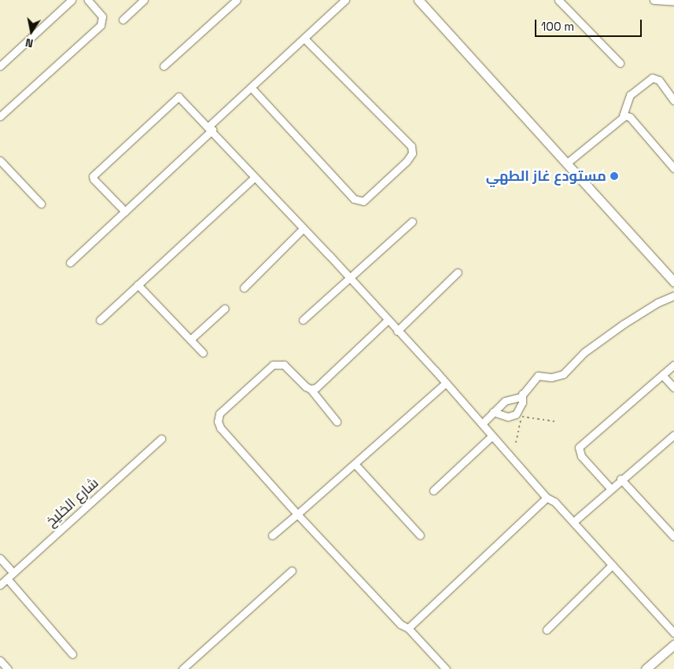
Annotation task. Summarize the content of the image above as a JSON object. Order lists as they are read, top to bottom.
{
  "streets": {
    "street": ["شارع الخليخ"]
  },
  "places": ["مستودع غاز الطهي"],
  "scale_bar": "100 m",
  "north": "bottom"
}
